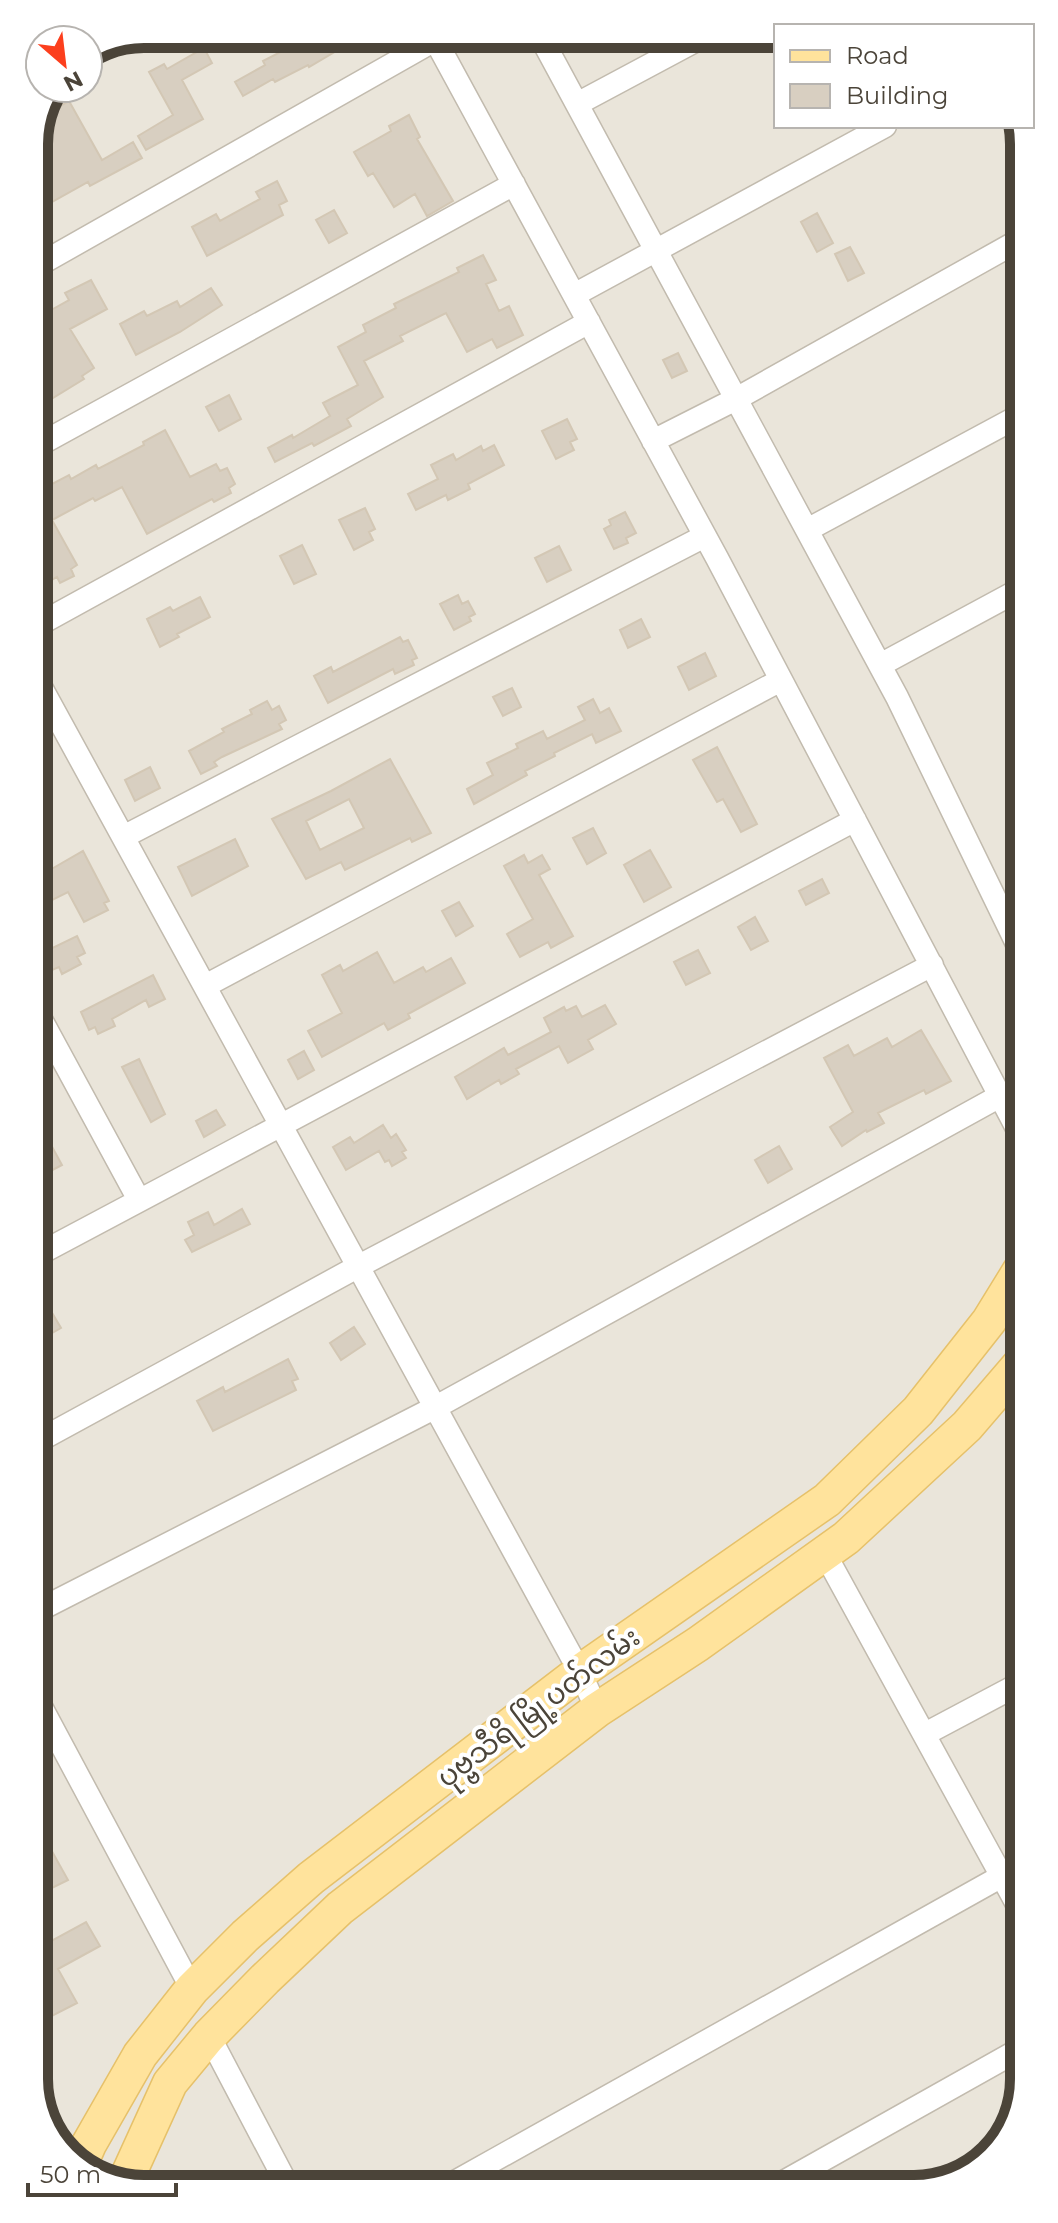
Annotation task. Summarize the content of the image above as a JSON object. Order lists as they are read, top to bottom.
{
  "streets": {
    "main road": ["ပုဗ္ဗသီရိ မြို့ပတ်လမ်း"]
  },
  "legend": ["Road", "Building"],
  "scale_bar": "50 m",
  "north": "bottom right"
}
